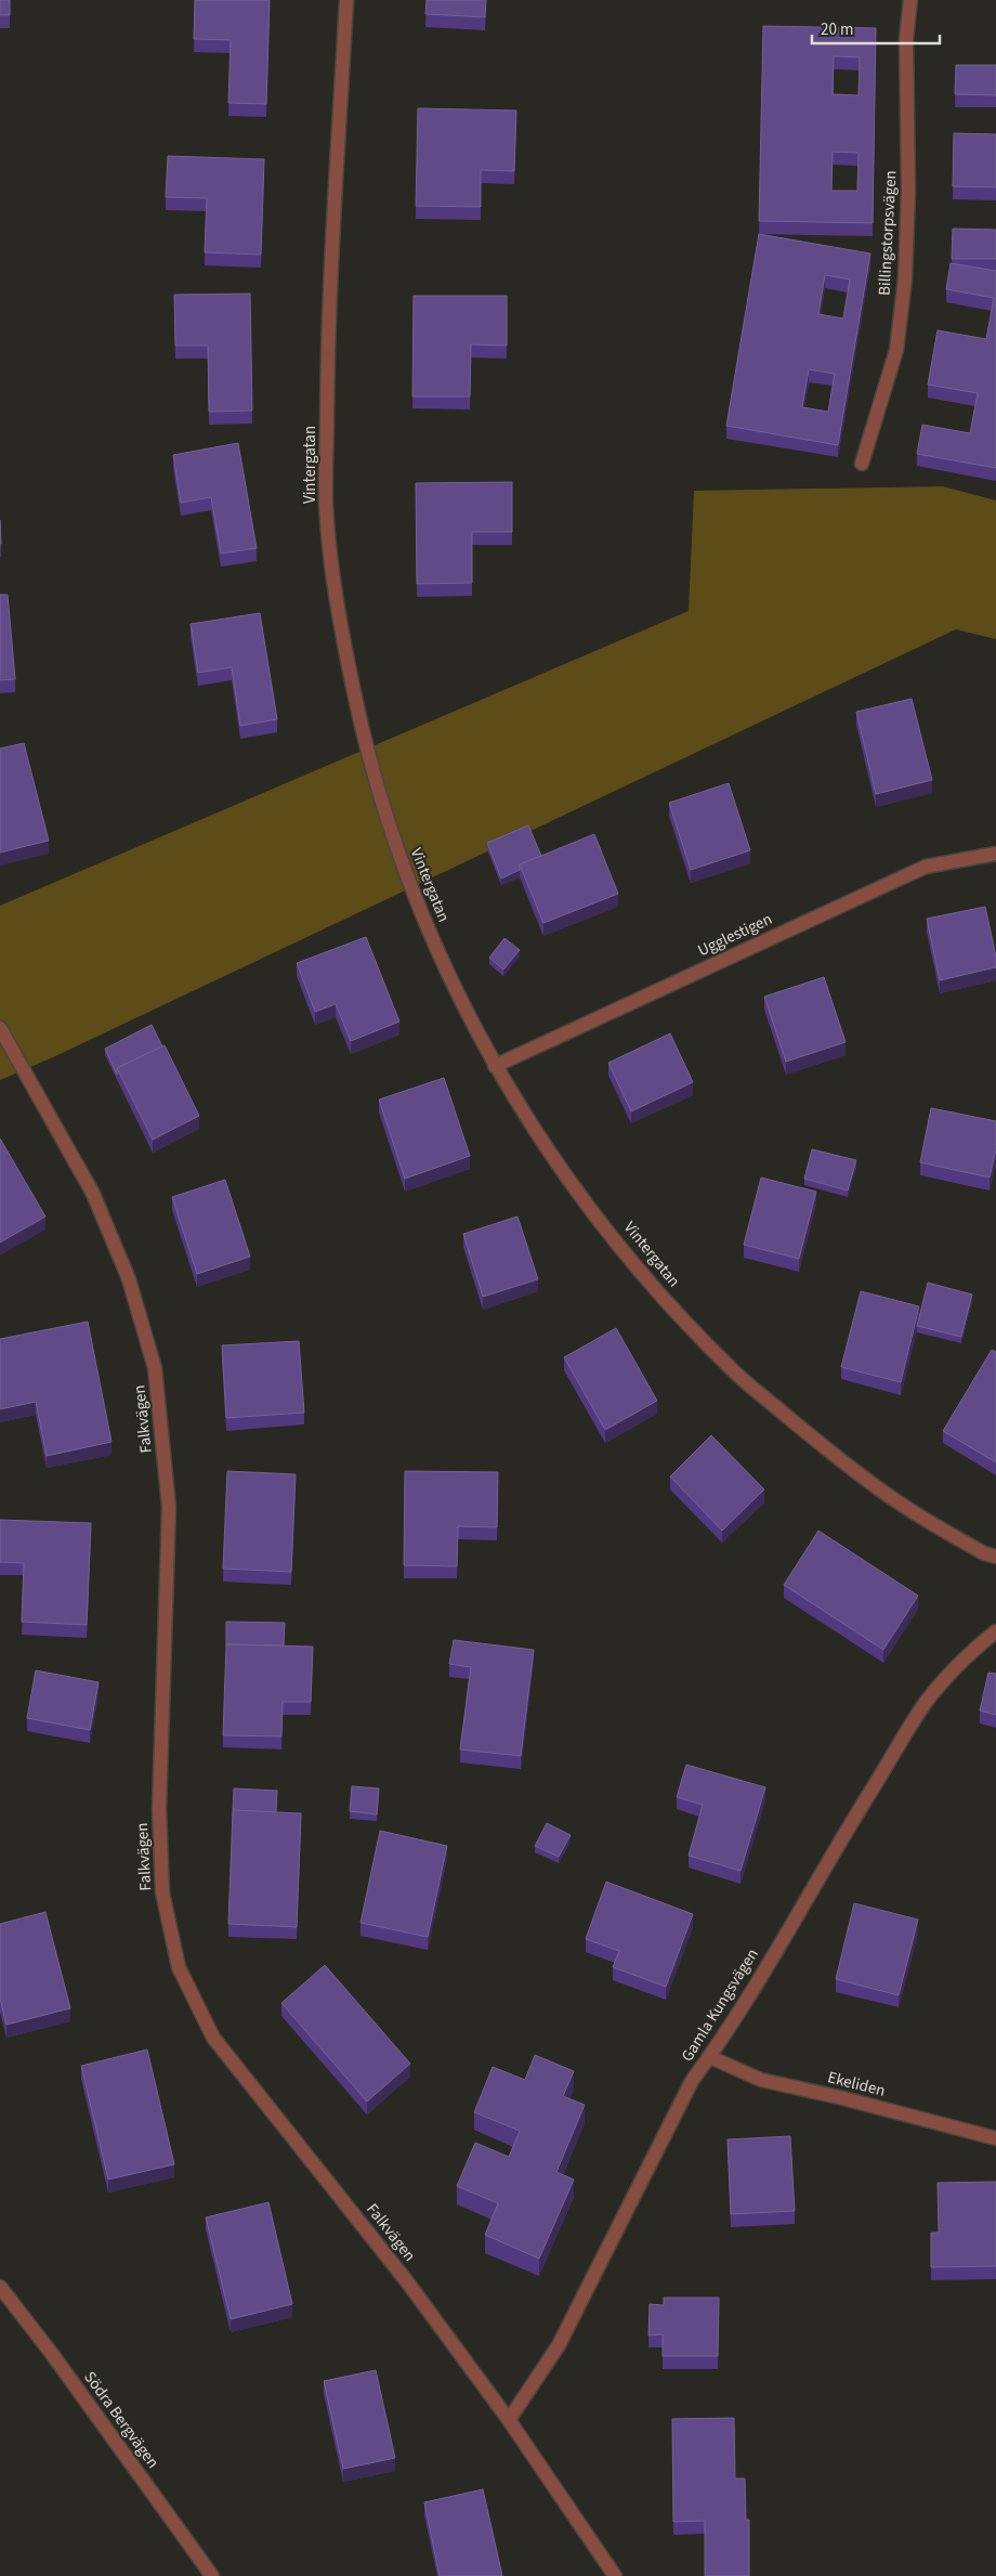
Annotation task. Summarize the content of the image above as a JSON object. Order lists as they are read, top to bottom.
{
  "streets": {
    "street": [
      "Billingstorpsvägen",
      "Vintergatan",
      "Ugglestigen",
      "Falkvägen",
      "Gamla Kungsvägen",
      "Ekeliden",
      "Södra Bergvägen"
    ]
  },
  "crossings": [
    ["Vintergatan", "Ugglestigen"],
    ["Falkvägen", "Gamla Kungsvägen"],
    ["Gamla Kungsvägen", "Ekeliden"]
  ],
  "scale_bar": "20 m"
}
